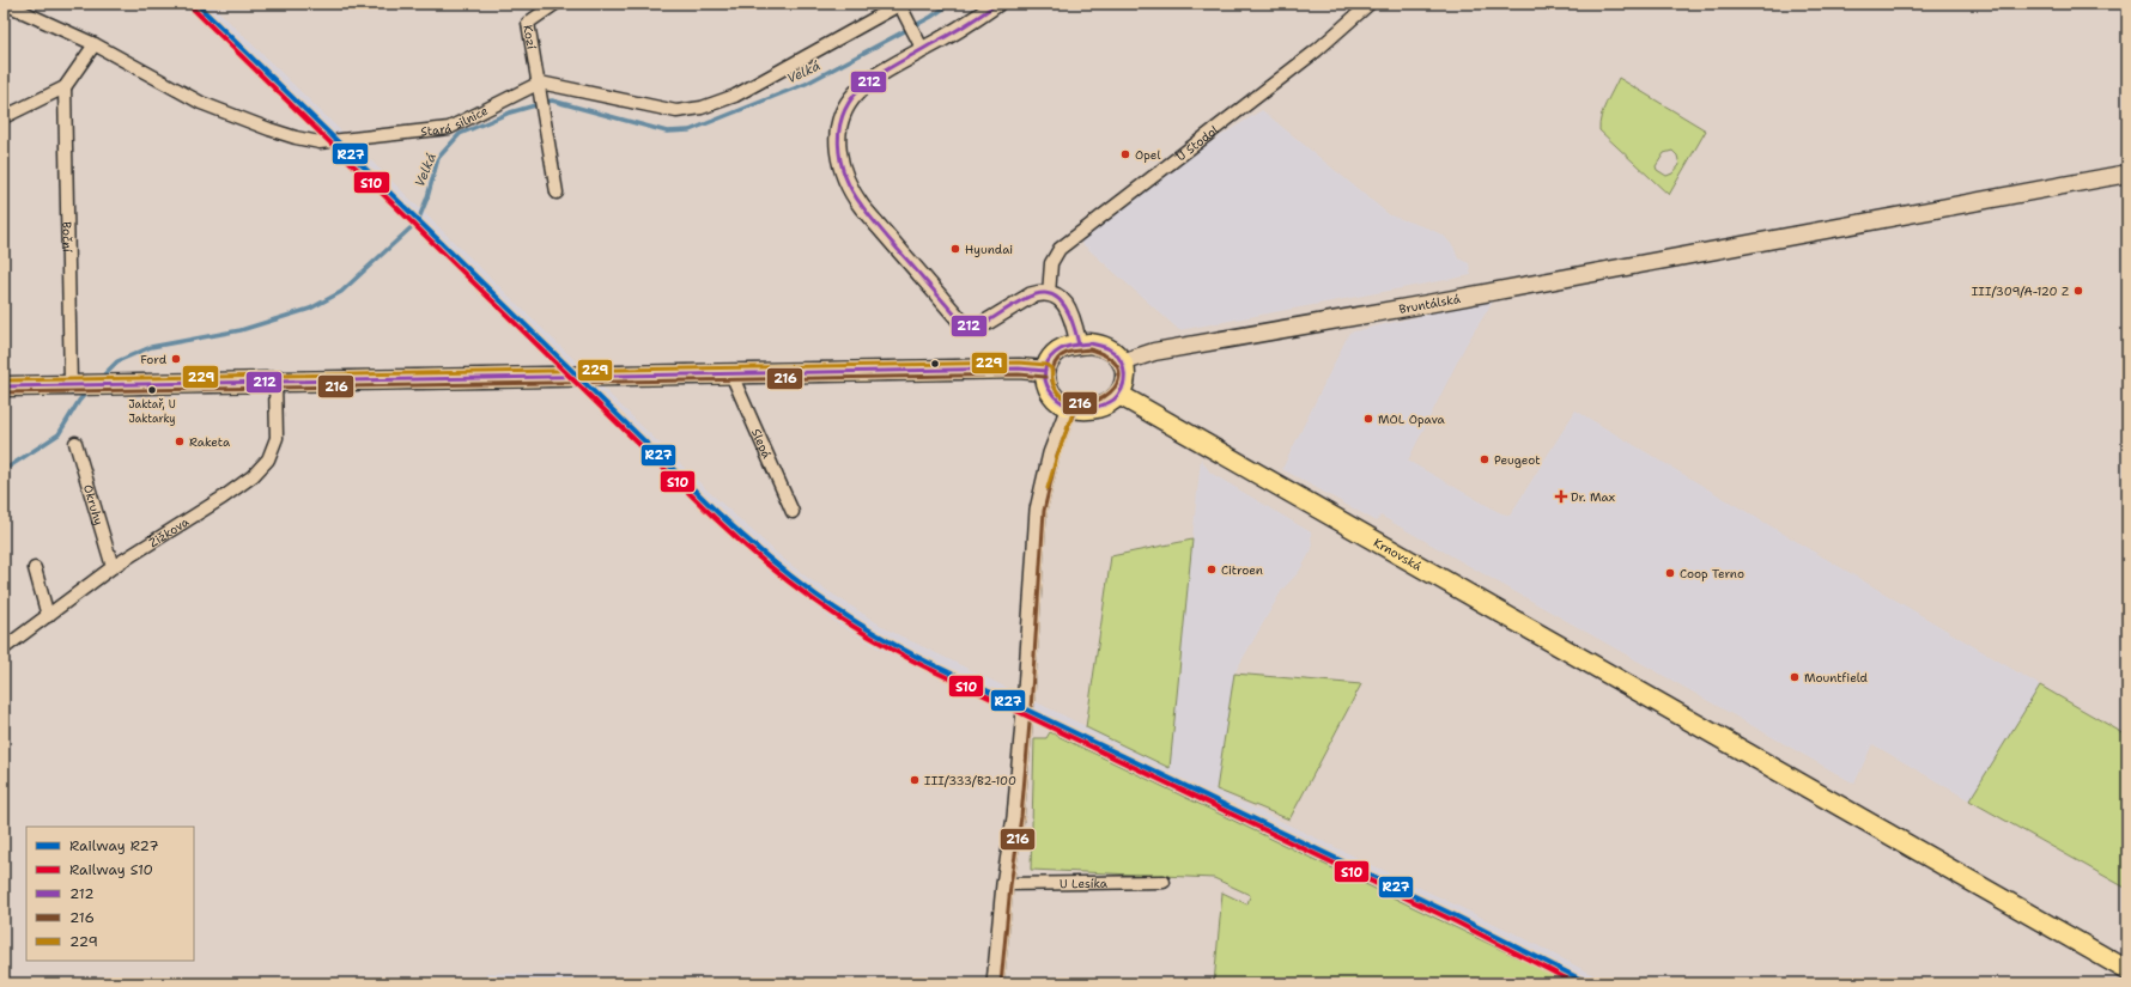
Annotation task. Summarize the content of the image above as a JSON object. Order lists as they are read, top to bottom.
{
  "streets": {
    "main road": ["Bruntálská", "Krnovská"],
    "street": [
      "Kozí",
      "Stará silnice",
      "U Stodol",
      "Boční",
      "Slepá",
      "Okruhy",
      "Žižkova",
      "U Lesíka"
    ]
  },
  "crossings": [
    ["Kozí", "Stará silnice"],
    ["Bruntálská", "Krnovská"],
    ["Okruhy", "Žižkova"]
  ],
  "water": ["Velká"],
  "places": {
    "other": [
      "Opel",
      "Hyundai",
      "III/309/A-120 Z",
      "Ford",
      "Jaktař, U Jaktarky",
      "MOL Opava",
      "Raketa",
      "Peugeot",
      "Citroen",
      "Coop Terno",
      "Mountfield",
      "III/333/B2-100"
    ],
    "health": ["Dr. Max"]
  },
  "lines": [
    "rail line R27",
    "transit line 212",
    "rail line S10",
    "transit line 216",
    "transit line 229"
  ],
  "legend": [
    "Railway R27",
    "Railway S10",
    "212",
    "216",
    "229"
  ]
}
